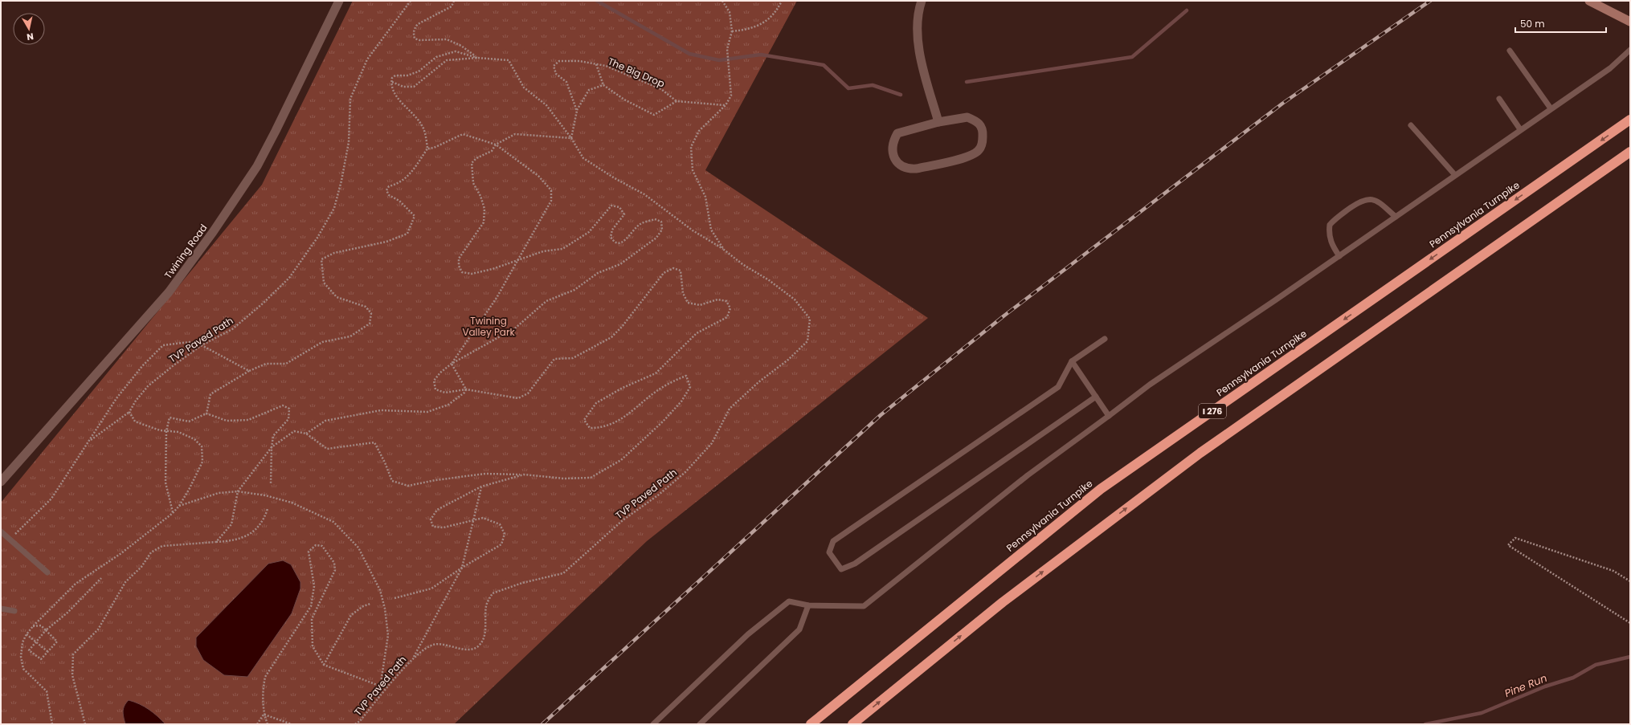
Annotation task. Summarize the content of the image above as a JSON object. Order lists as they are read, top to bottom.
{
  "streets": {
    "highway": ["Pennsylvania Turnpike", "I 276"],
    "street": ["Twining Road"],
    "path": ["The Big Drop", "TVP Paved Path"]
  },
  "water": ["Pine Run"],
  "parks": ["Twining Valley Park"],
  "scale_bar": "50 m",
  "north": "bottom"
}
